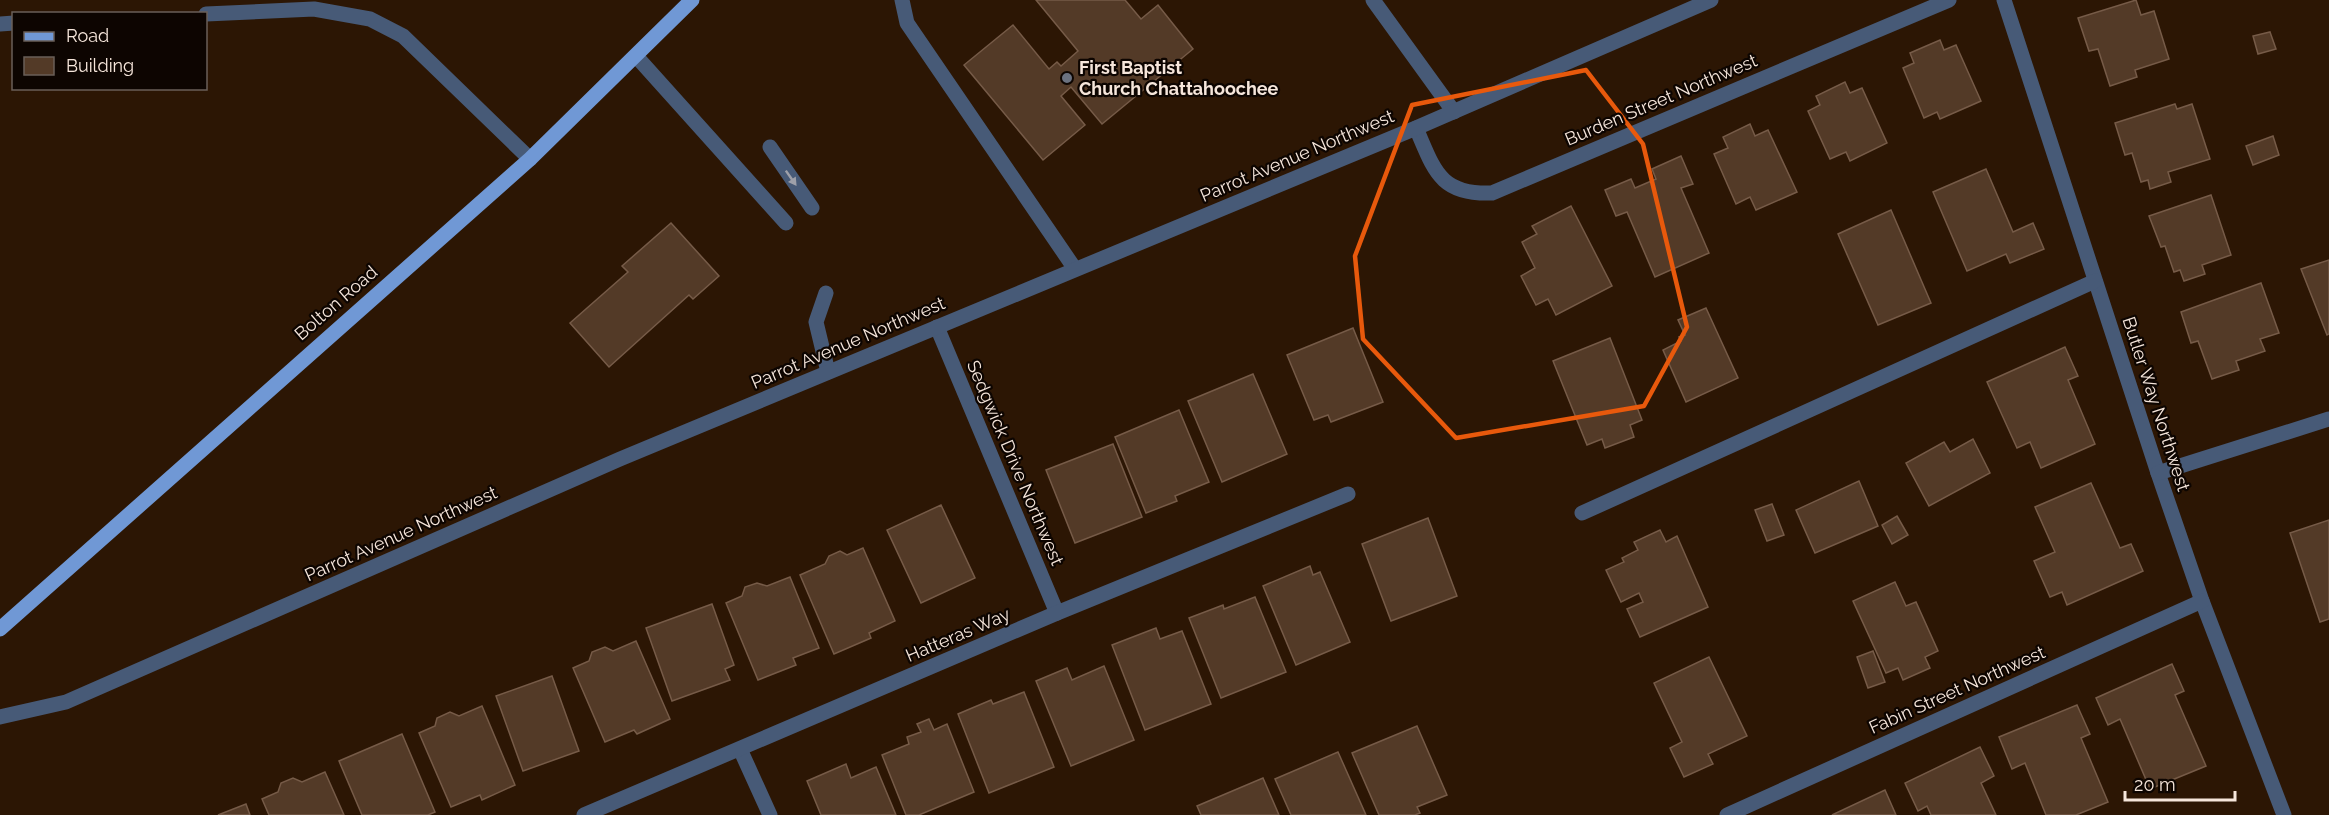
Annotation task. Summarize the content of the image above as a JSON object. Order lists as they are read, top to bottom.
{
  "streets": {
    "main road": ["Bolton Road"],
    "street": [
      "Burden Street Northwest",
      "Parrot Avenue Northwest",
      "Butler Way Northwest",
      "Sedgwick Drive Northwest",
      "Hatteras Way",
      "Fabin Street Northwest"
    ]
  },
  "crossings": [
    ["Burden Street Northwest", "Parrot Avenue Northwest"],
    ["Parrot Avenue Northwest", "Sedgwick Drive Northwest"],
    ["Butler Way Northwest", "Fabin Street Northwest"],
    ["Sedgwick Drive Northwest", "Hatteras Way"]
  ],
  "places": ["First Baptist Church Chattahoochee"],
  "legend": ["Road", "Building"],
  "scale_bar": "20 m"
}
